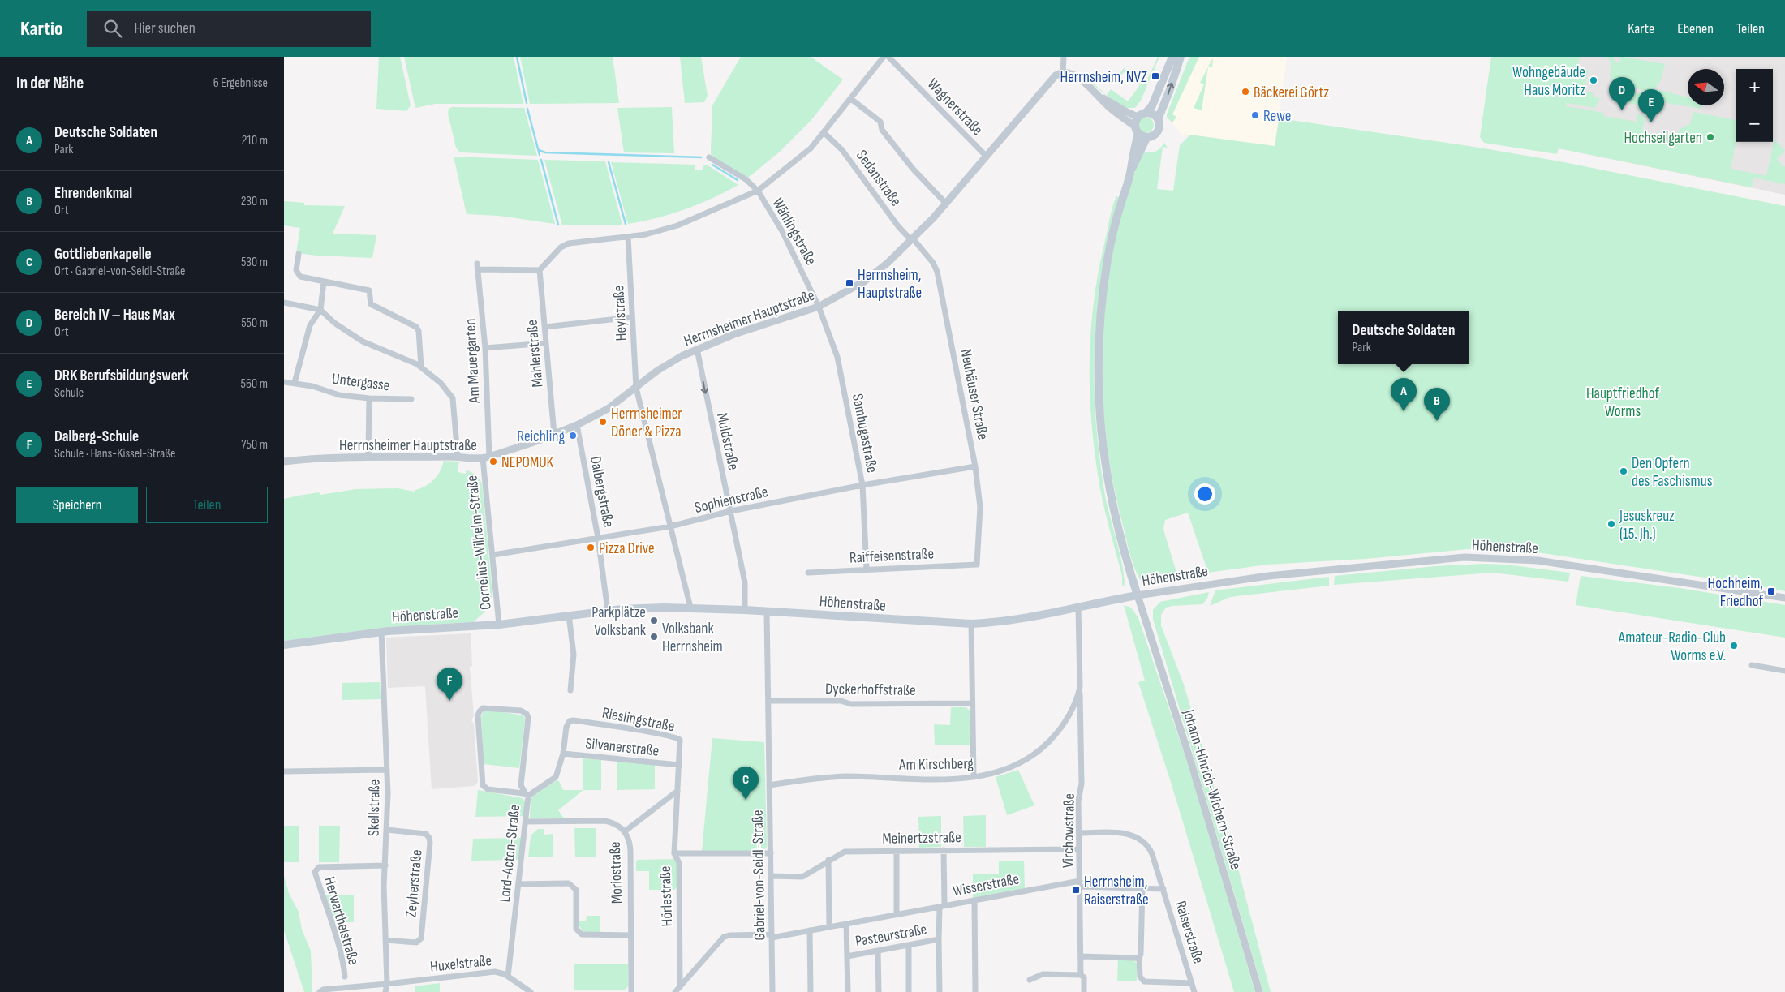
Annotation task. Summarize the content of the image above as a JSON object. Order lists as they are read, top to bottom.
{
  "streets": {
    "main road": ["Höhenstraße"],
    "street": [
      "Wagnerstraße",
      "Sedanstraße",
      "Wählingstraße",
      "Heylstraße",
      "Herrnsheimer Hauptstraße",
      "Mahlerstraße",
      "Am Mauergarten",
      "Untergasse",
      "Neuhäuser Straße",
      "Sambugastraße",
      "Muldstraße",
      "Dalbergstraße",
      "Sophienstraße",
      "Cornelius-Wilhelm-Straße",
      "Raiffeisenstraße",
      "Dyckerhoffstraße",
      "Rieslingstraße",
      "Silvanerstraße",
      "Am Kirschberg",
      "Johann-Hinrich-Wichern-Straße",
      "Skellstraße",
      "Virchowstraße",
      "Meinertzstraße",
      "Lord-Acton-Straße",
      "Moriostraße",
      "Gabriel-von-Seidl-Straße",
      "Zeyherstraße",
      "Wisserstraße",
      "Hörlestraße",
      "Herwarthelstraße",
      "Raiserstraße",
      "Pasteurstraße",
      "Huxelstraße"
    ]
  },
  "crossings": [
    ["Wagnerstraße", "Herrnsheimer Hauptstraße"],
    ["Sedanstraße", "Herrnsheimer Hauptstraße"],
    ["Sedanstraße", "Neuhäuser Straße"],
    ["Wählingstraße", "Herrnsheimer Hauptstraße"],
    ["Wählingstraße", "Sambugastraße"],
    ["Heylstraße", "Herrnsheimer Hauptstraße"],
    ["Heylstraße", "Sophienstraße"],
    ["Heylstraße", "Höhenstraße"],
    ["Herrnsheimer Hauptstraße", "Mahlerstraße"],
    ["Herrnsheimer Hauptstraße", "Am Mauergarten"],
    ["Herrnsheimer Hauptstraße", "Neuhäuser Straße"],
    ["Herrnsheimer Hauptstraße", "Sambugastraße"],
    ["Herrnsheimer Hauptstraße", "Muldstraße"],
    ["Herrnsheimer Hauptstraße", "Dalbergstraße"],
    ["Herrnsheimer Hauptstraße", "Cornelius-Wilhelm-Straße"],
    ["Mahlerstraße", "Am Mauergarten"],
    ["Am Mauergarten", "Cornelius-Wilhelm-Straße"],
    ["Neuhäuser Straße", "Sophienstraße"],
    ["Neuhäuser Straße", "Raiffeisenstraße"],
    ["Sambugastraße", "Sophienstraße"],
    ["Sambugastraße", "Raiffeisenstraße"],
    ["Muldstraße", "Sophienstraße"],
    ["Muldstraße", "Höhenstraße"],
    ["Dalbergstraße", "Sophienstraße"],
    ["Dalbergstraße", "Höhenstraße"],
    ["Sophienstraße", "Cornelius-Wilhelm-Straße"],
    ["Cornelius-Wilhelm-Straße", "Höhenstraße"],
    ["Höhenstraße", "Am Kirschberg"],
    ["Höhenstraße", "Johann-Hinrich-Wichern-Straße"],
    ["Höhenstraße", "Skellstraße"],
    ["Höhenstraße", "Gabriel-von-Seidl-Straße"],
    ["Dyckerhoffstraße", "Gabriel-von-Seidl-Straße"],
    ["Rieslingstraße", "Silvanerstraße"],
    ["Rieslingstraße", "Lord-Acton-Straße"],
    ["Rieslingstraße", "Hörlestraße"],
    ["Silvanerstraße", "Lord-Acton-Straße"],
    ["Am Kirschberg", "Virchowstraße"],
    ["Am Kirschberg", "Gabriel-von-Seidl-Straße"],
    ["Skellstraße", "Zeyherstraße"],
    ["Skellstraße", "Herwarthelstraße"],
    ["Skellstraße", "Huxelstraße"],
    ["Virchowstraße", "Meinertzstraße"],
    ["Virchowstraße", "Wisserstraße"],
    ["Virchowstraße", "Raiserstraße"],
    ["Meinertzstraße", "Gabriel-von-Seidl-Straße"],
    ["Meinertzstraße", "Pasteurstraße"],
    ["Lord-Acton-Straße", "Moriostraße"],
    ["Lord-Acton-Straße", "Huxelstraße"],
    ["Gabriel-von-Seidl-Straße", "Wisserstraße"],
    ["Gabriel-von-Seidl-Straße", "Hörlestraße"],
    ["Wisserstraße", "Raiserstraße"],
    ["Wisserstraße", "Pasteurstraße"]
  ],
  "one_way": ["Muldstraße"],
  "parks": ["Hauptfriedhof Worms"],
  "places": {
    "transit": [
      "Herrnsheim, NVZ",
      "Herrnsheim, Hauptstraße",
      "Hochheim, Friedhof",
      "Herrnsheim, Raiserstraße"
    ],
    "other": [
      "Wohngebäude Haus Moritz",
      "Bäckerei Görtz",
      "Rewe",
      "Hochseilgarten",
      "Herrnsheimer Döner & Pizza",
      "Reichling",
      "NEPOMUK",
      "Den Opfern des Faschismus",
      "Jesuskreuz (15. Jh.)",
      "Pizza Drive",
      "Parkplätze Volksbank",
      "Volksbank Herrnsheim",
      "Amateur-Radio-Club Worms e.V."
    ]
  },
  "north": "left",
  "page": {
    "header": "Kartio",
    "search": "Hier suchen",
    "nav": ["Karte", "Ebenen", "Teilen"],
    "heading": ["In der Nähe", "6 Ergebnisse"],
    "map_buttons": ["+", "−"],
    "pins": [
      "D",
      "E",
      "A",
      "B",
      "F",
      "C"
    ],
    "list": [
      {
        "mark": "A",
        "name": "Deutsche Soldaten",
        "note": "Park",
        "value": "210 m"
      },
      {
        "mark": "B",
        "name": "Ehrendenkmal",
        "note": "Ort",
        "value": "230 m"
      },
      {
        "mark": "C",
        "name": "Gottliebenkapelle",
        "note": "Ort · Gabriel-von-Seidl-Straße",
        "value": "530 m"
      },
      {
        "mark": "D",
        "name": "Bereich IV – Haus Max",
        "note": "Ort",
        "value": "550 m"
      },
      {
        "mark": "E",
        "name": "DRK Berufsbildungswerk",
        "note": "Schule",
        "value": "560 m"
      },
      {
        "mark": "F",
        "name": "Dalberg-Schule",
        "note": "Schule · Hans-Kissel-Straße",
        "value": "750 m"
      }
    ],
    "popup": ["Deutsche Soldaten", "Park"],
    "buttons": ["Speichern", "Teilen"]
  }
}
